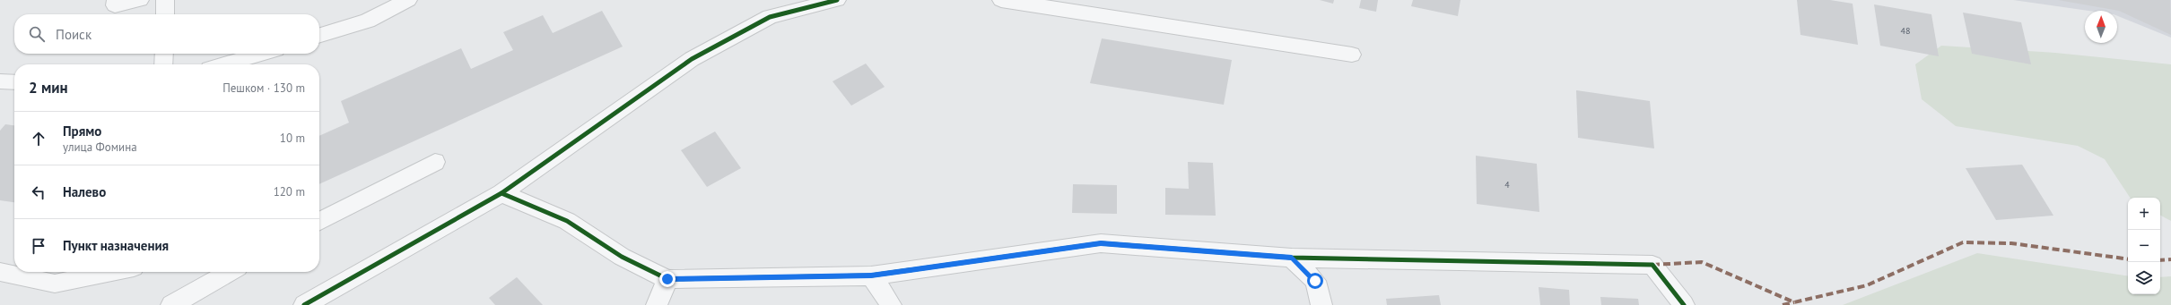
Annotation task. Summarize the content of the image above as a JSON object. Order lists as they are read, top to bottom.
{
  "house_numbers": ["48", "4"],
  "north": "top",
  "page": {
    "search": "Поиск",
    "heading": ["2 мин", "Пешком · 130 m"],
    "list": [
      ["Прямо", "улица Фомина", "10 m"],
      ["Налево", "120 m"],
      "Пункт назначения"
    ],
    "map_buttons": ["+", "−"]
  }
}
